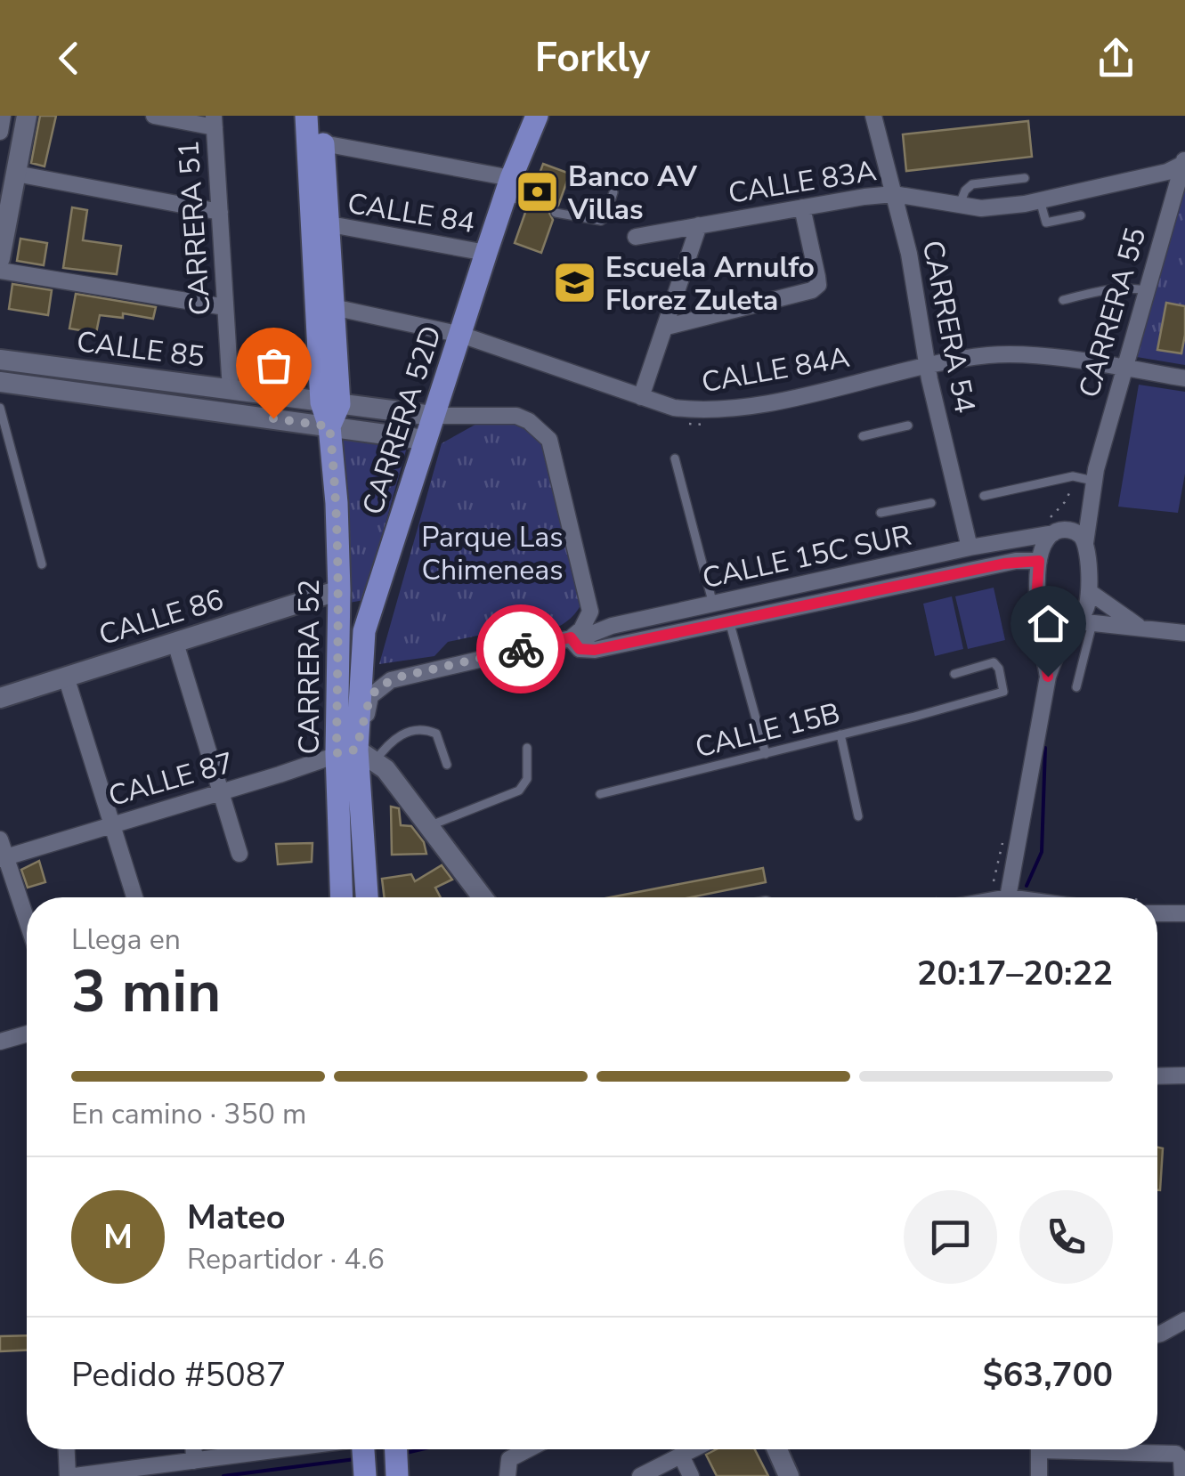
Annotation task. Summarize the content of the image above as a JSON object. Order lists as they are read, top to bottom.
{
  "streets": {
    "main road": [
      "CALLE 85",
      "CARRERA 52D",
      "CALLE 86",
      "CARRERA 52"
    ],
    "street": [
      "CALLE 83A",
      "CALLE 84",
      "CARRERA 51",
      "CARRERA 55",
      "CARRERA 54",
      "CALLE 84A",
      "CALLE 15C SUR",
      "CALLE 87"
    ],
    "lane": ["CALLE 15B"]
  },
  "crossings": [
    ["CALLE 83A", "CARRERA 55"],
    ["CALLE 83A", "CARRERA 54"],
    ["CALLE 84", "CARRERA 52D"],
    ["CALLE 84", "CARRERA 52"],
    ["CARRERA 51", "CALLE 85"],
    ["CARRERA 55", "CALLE 84A"],
    ["CARRERA 55", "CALLE 15C SUR"],
    ["CARRERA 54", "CALLE 84A"],
    ["CARRERA 54", "CALLE 15C SUR"],
    ["CALLE 85", "CARRERA 52D"],
    ["CALLE 85", "CARRERA 52"],
    ["CALLE 84A", "CARRERA 52D"],
    ["CALLE 84A", "CARRERA 52"],
    ["CARRERA 52D", "CALLE 15C SUR"],
    ["CARRERA 52D", "CARRERA 52"],
    ["CARRERA 52D", "CALLE 87"],
    ["CALLE 15C SUR", "CARRERA 52"],
    ["CALLE 15C SUR", "CALLE 87"],
    ["CALLE 86", "CARRERA 52"],
    ["CARRERA 52", "CALLE 87"]
  ],
  "parks": ["Parque Las Chimeneas"],
  "places": {
    "bank": ["Banco AV Villas"],
    "school or university": ["Escuela Arnulfo Florez Zuleta"]
  },
  "page": {
    "header": "Forkly",
    "heading": ["3 min", "Llega en", "20:17–20:22"],
    "panel": [
      "Mateo",
      "Repartidor · 4.6",
      "Pedido #5087",
      "$63,700"
    ],
    "bar": "En camino · 350 m",
    "round": "M"
  }
}
